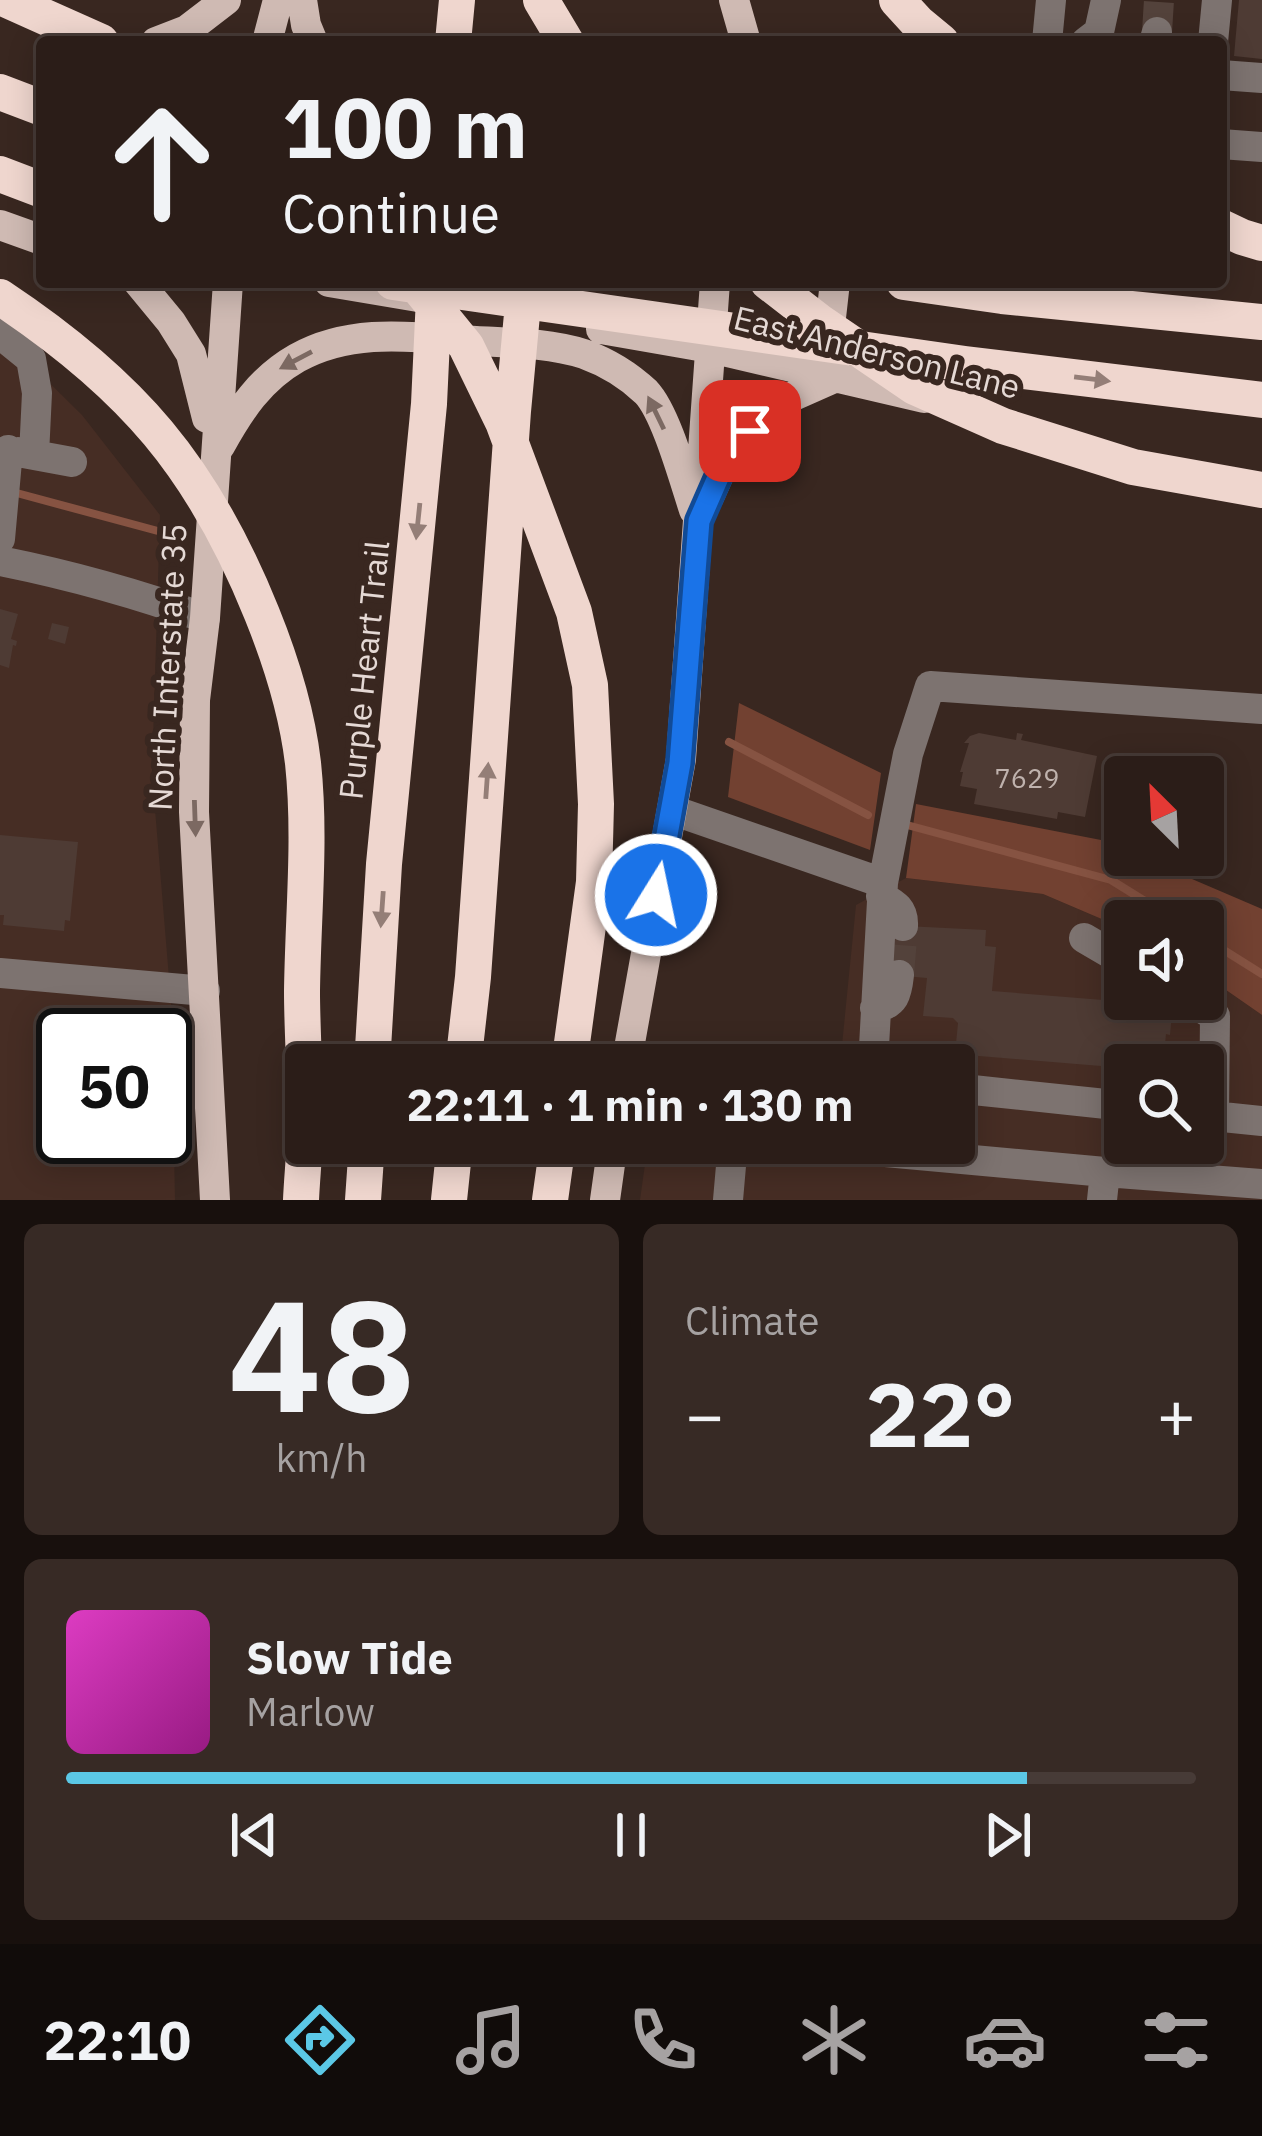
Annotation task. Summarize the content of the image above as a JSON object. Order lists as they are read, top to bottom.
{
  "streets": {
    "highway": ["Purple Heart Trail"],
    "main road": ["East Anderson Lane", "North Interstate 35"]
  },
  "one_way": ["North Interstate 35"],
  "house_numbers": ["7629"],
  "north": "top left",
  "page": {
    "turn": ["100 m", "Continue"],
    "limit": "50",
    "trip": "22:11 · 1 min · 130 m",
    "tile": [
      ["48", "km/h"],
      "Climate"
    ],
    "heat": ["−", "22°", "+"],
    "song": ["Slow Tide", "Marlow"],
    "tabs": "22:10"
  }
}
